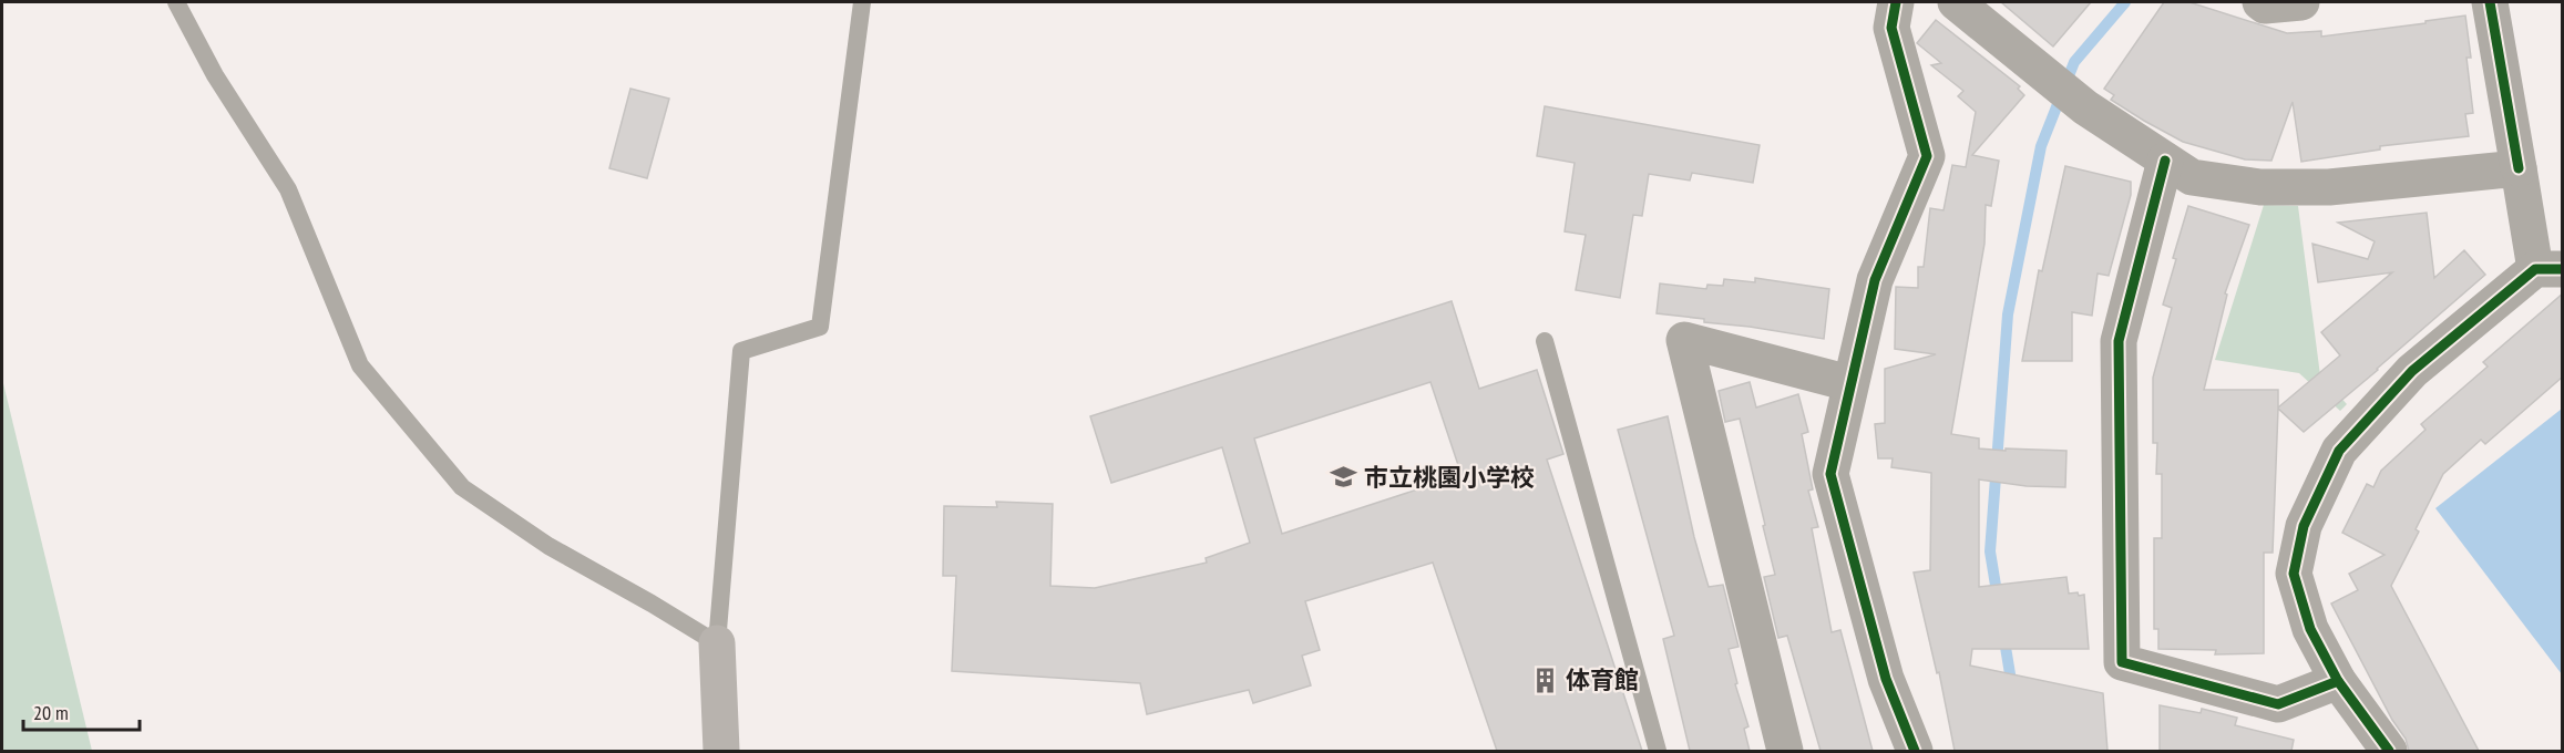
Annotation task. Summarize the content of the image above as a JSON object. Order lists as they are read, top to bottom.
{
  "places": {
    "school or university": ["市立桃園小学校"],
    "building": ["体育館"]
  },
  "scale_bar": "20 m"
}
